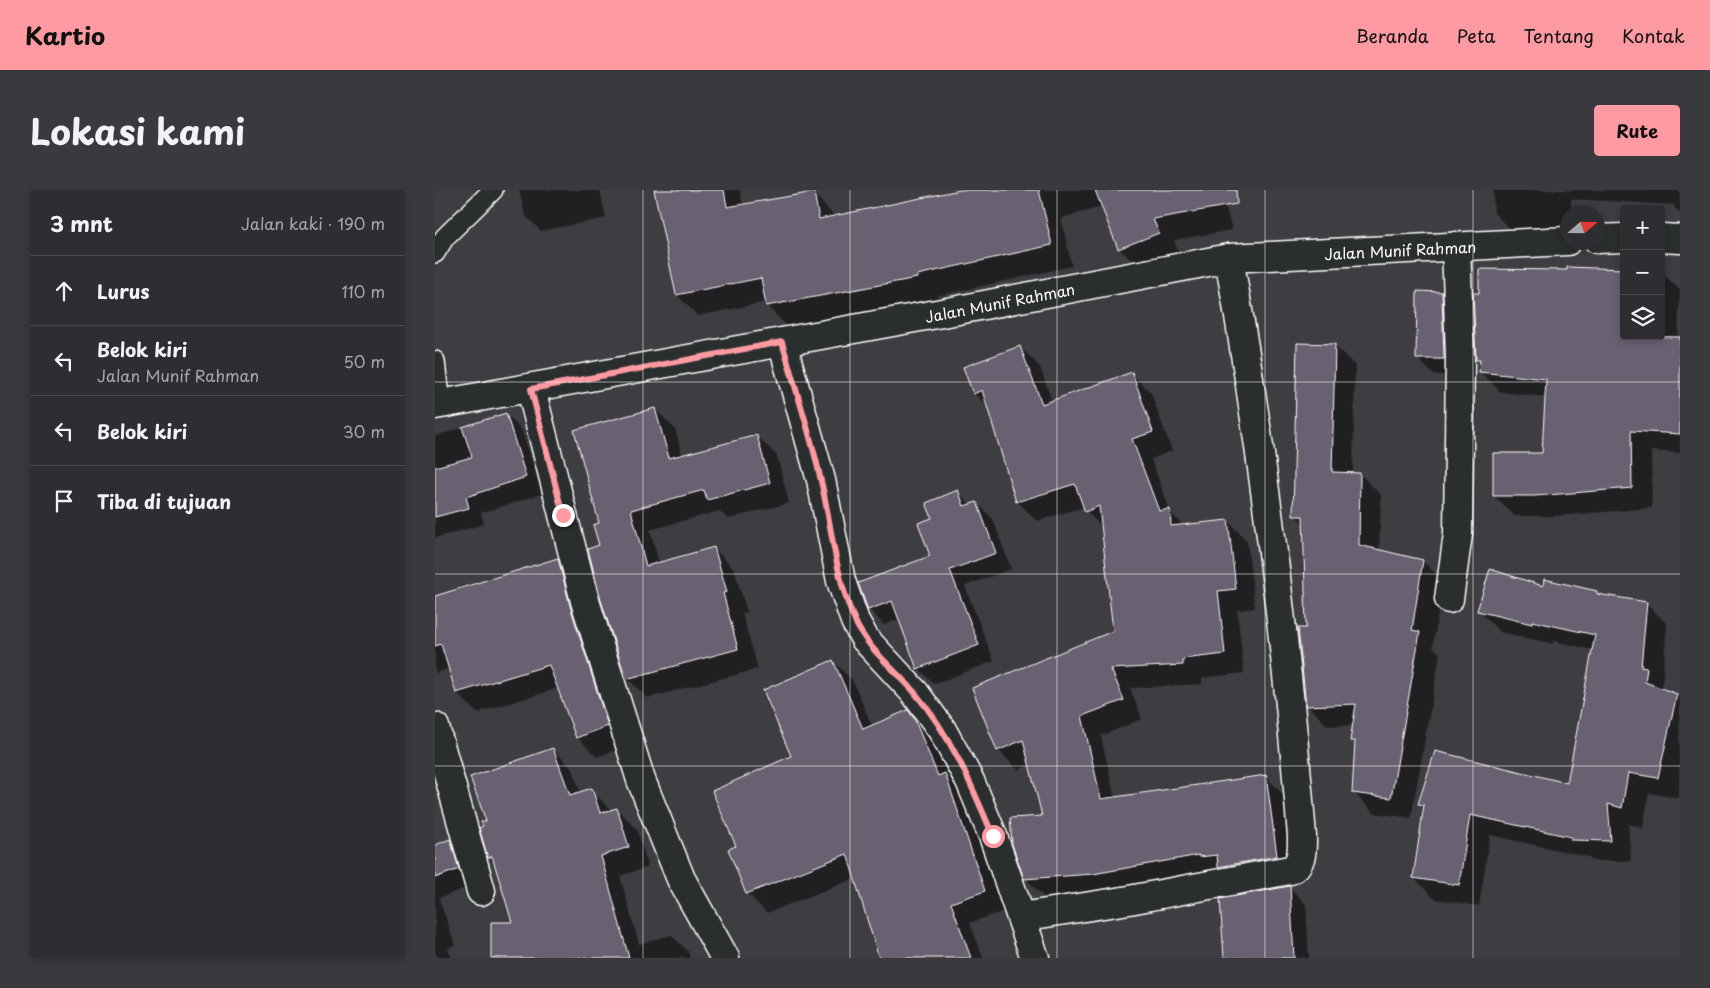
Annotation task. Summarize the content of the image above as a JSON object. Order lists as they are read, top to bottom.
{
  "streets": {
    "street": ["Jalan Munif Rahman"]
  },
  "north": "right",
  "page": {
    "header": "Kartio",
    "nav": [
      "Beranda",
      "Peta",
      "Tentang",
      "Kontak"
    ],
    "title": "Lokasi kami",
    "buttons": "Rute",
    "heading": ["3 mnt", "Jalan kaki · 190 m"],
    "map_buttons": ["+", "−"],
    "list": [
      ["Lurus", "110 m"],
      ["Belok kiri", "Jalan Munif Rahman", "50 m"],
      ["Belok kiri", "30 m"],
      "Tiba di tujuan"
    ]
  }
}
